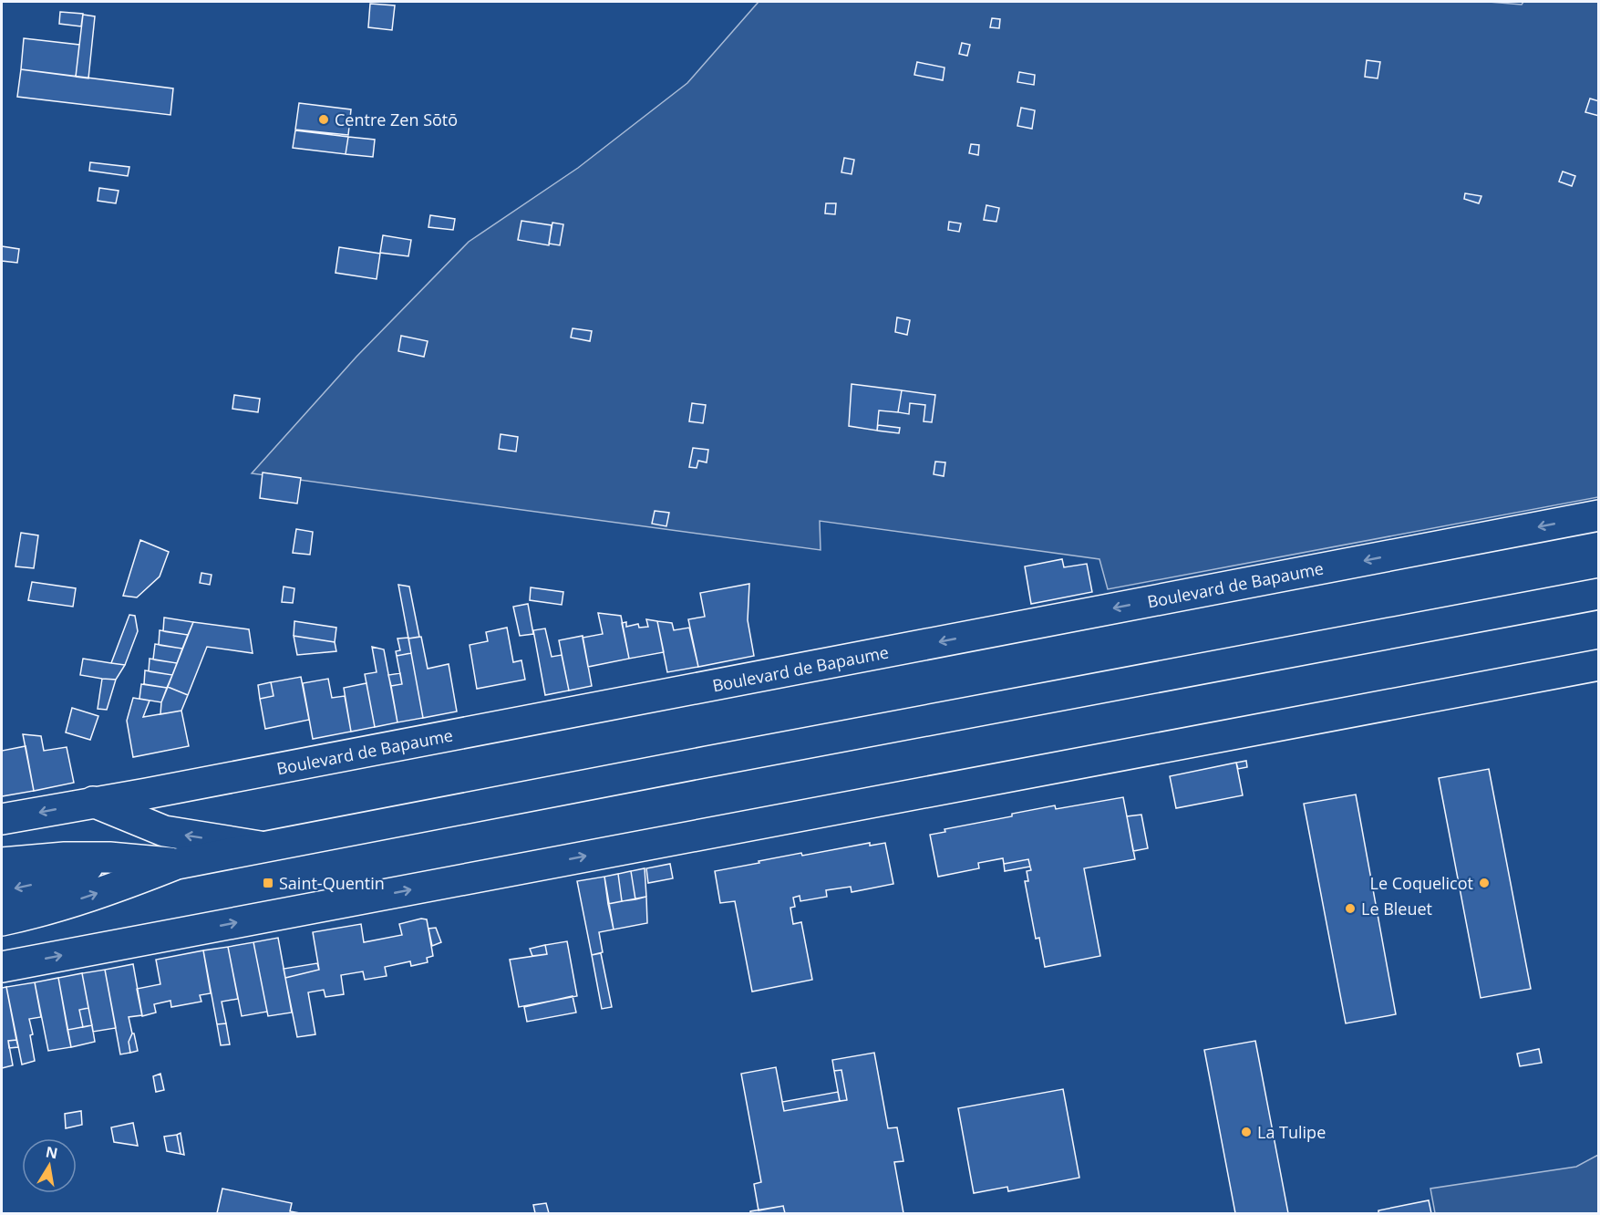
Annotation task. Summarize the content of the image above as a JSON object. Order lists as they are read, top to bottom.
{
  "streets": {
    "street": ["Boulevard de Bapaume"]
  },
  "places": {
    "other": [
      "Centre Zen Sōtō",
      "Le Coquelicot",
      "Le Bleuet",
      "La Tulipe"
    ],
    "transit": ["Saint-Quentin"]
  },
  "north": "top"
}
